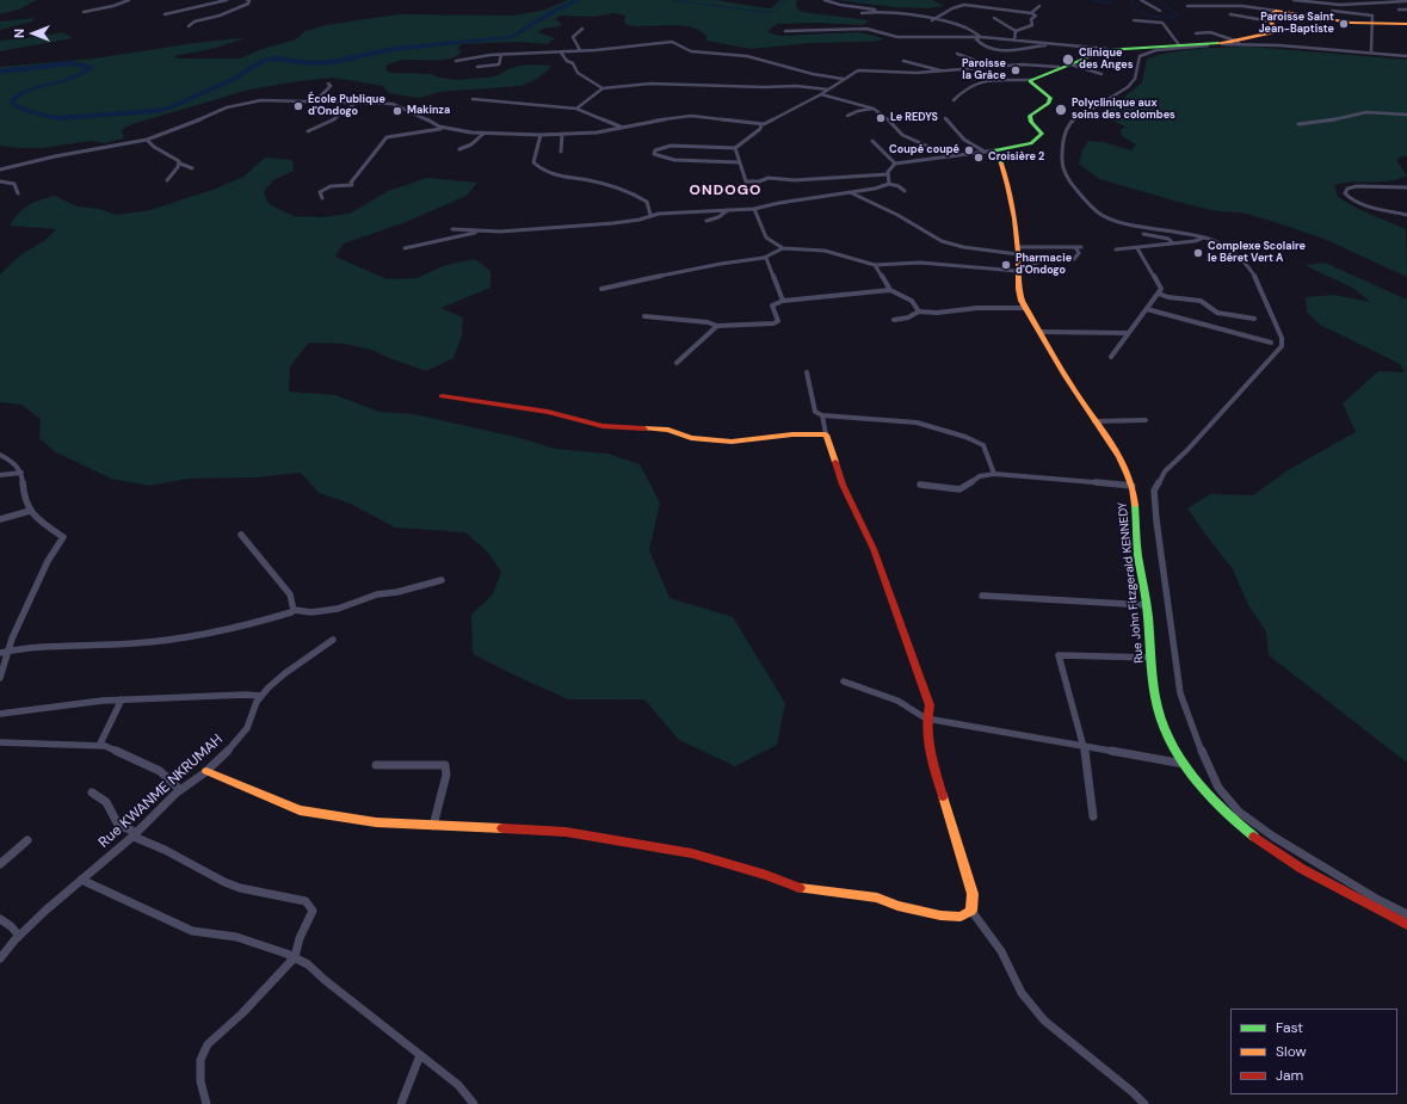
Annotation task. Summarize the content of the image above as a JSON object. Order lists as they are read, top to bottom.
{
  "streets": {
    "street": ["Rue John Fitzgerald KENNEDY", "Rue KWANME NKRUMAH"]
  },
  "districts": ["ONDOGO"],
  "places": [
    "Paroisse Saint Jean-Baptiste",
    "Clinique des Anges",
    "Paroisse la Grâce",
    "École Publique d'Ondogo",
    "Polyclinique aux soins des colombes",
    "Makinza",
    "Le REDYS",
    "Coupé coupé",
    "Croisière 2",
    "Complexe Scolaire le Béret Vert A",
    "Pharmacie d'Ondogo"
  ],
  "legend": ["Fast", "Slow", "Jam"],
  "north": "left"
}
